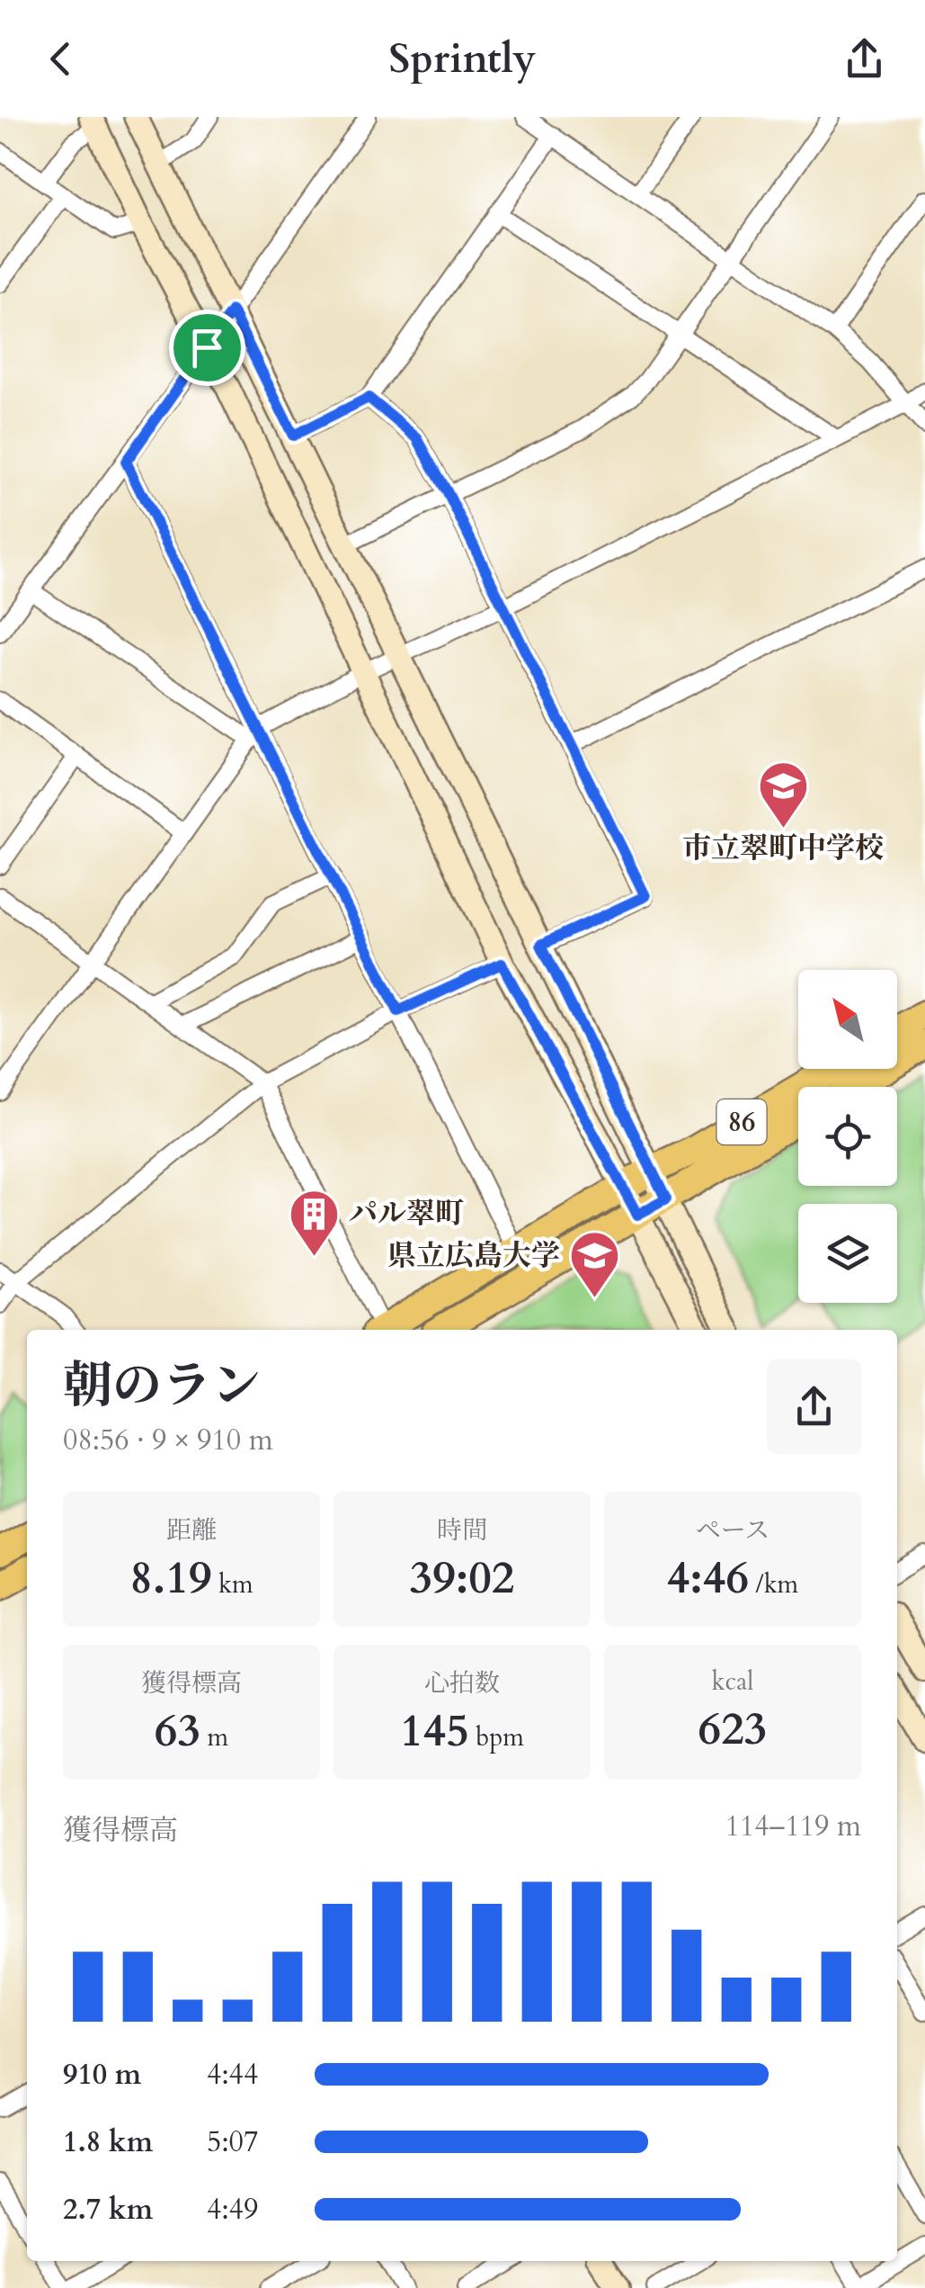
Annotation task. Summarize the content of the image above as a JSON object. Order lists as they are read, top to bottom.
{
  "streets": {
    "main road": ["86"]
  },
  "places": {
    "school or university": ["市立翠町中学校", "県立広島大学"],
    "building": ["パル翠町"]
  },
  "north": "top left",
  "page": {
    "header": "Sprintly",
    "heading": ["朝のラン", "08:56 · 9 × 910 m"],
    "stats": [
      ["距離", "8.19 km"],
      ["時間", "39:02"],
      ["ペース", "4:46 /km"],
      ["獲得標高", "63 m"],
      ["心拍数", "145 bpm"],
      ["kcal", "623"]
    ],
    "chart": ["獲得標高", "114–119 m"],
    "list": [
      {
        "name": "910 m",
        "note": "4:44"
      },
      {
        "name": "1.8 km",
        "note": "5:07"
      },
      {
        "name": "2.7 km",
        "note": "4:49"
      }
    ]
  }
}
